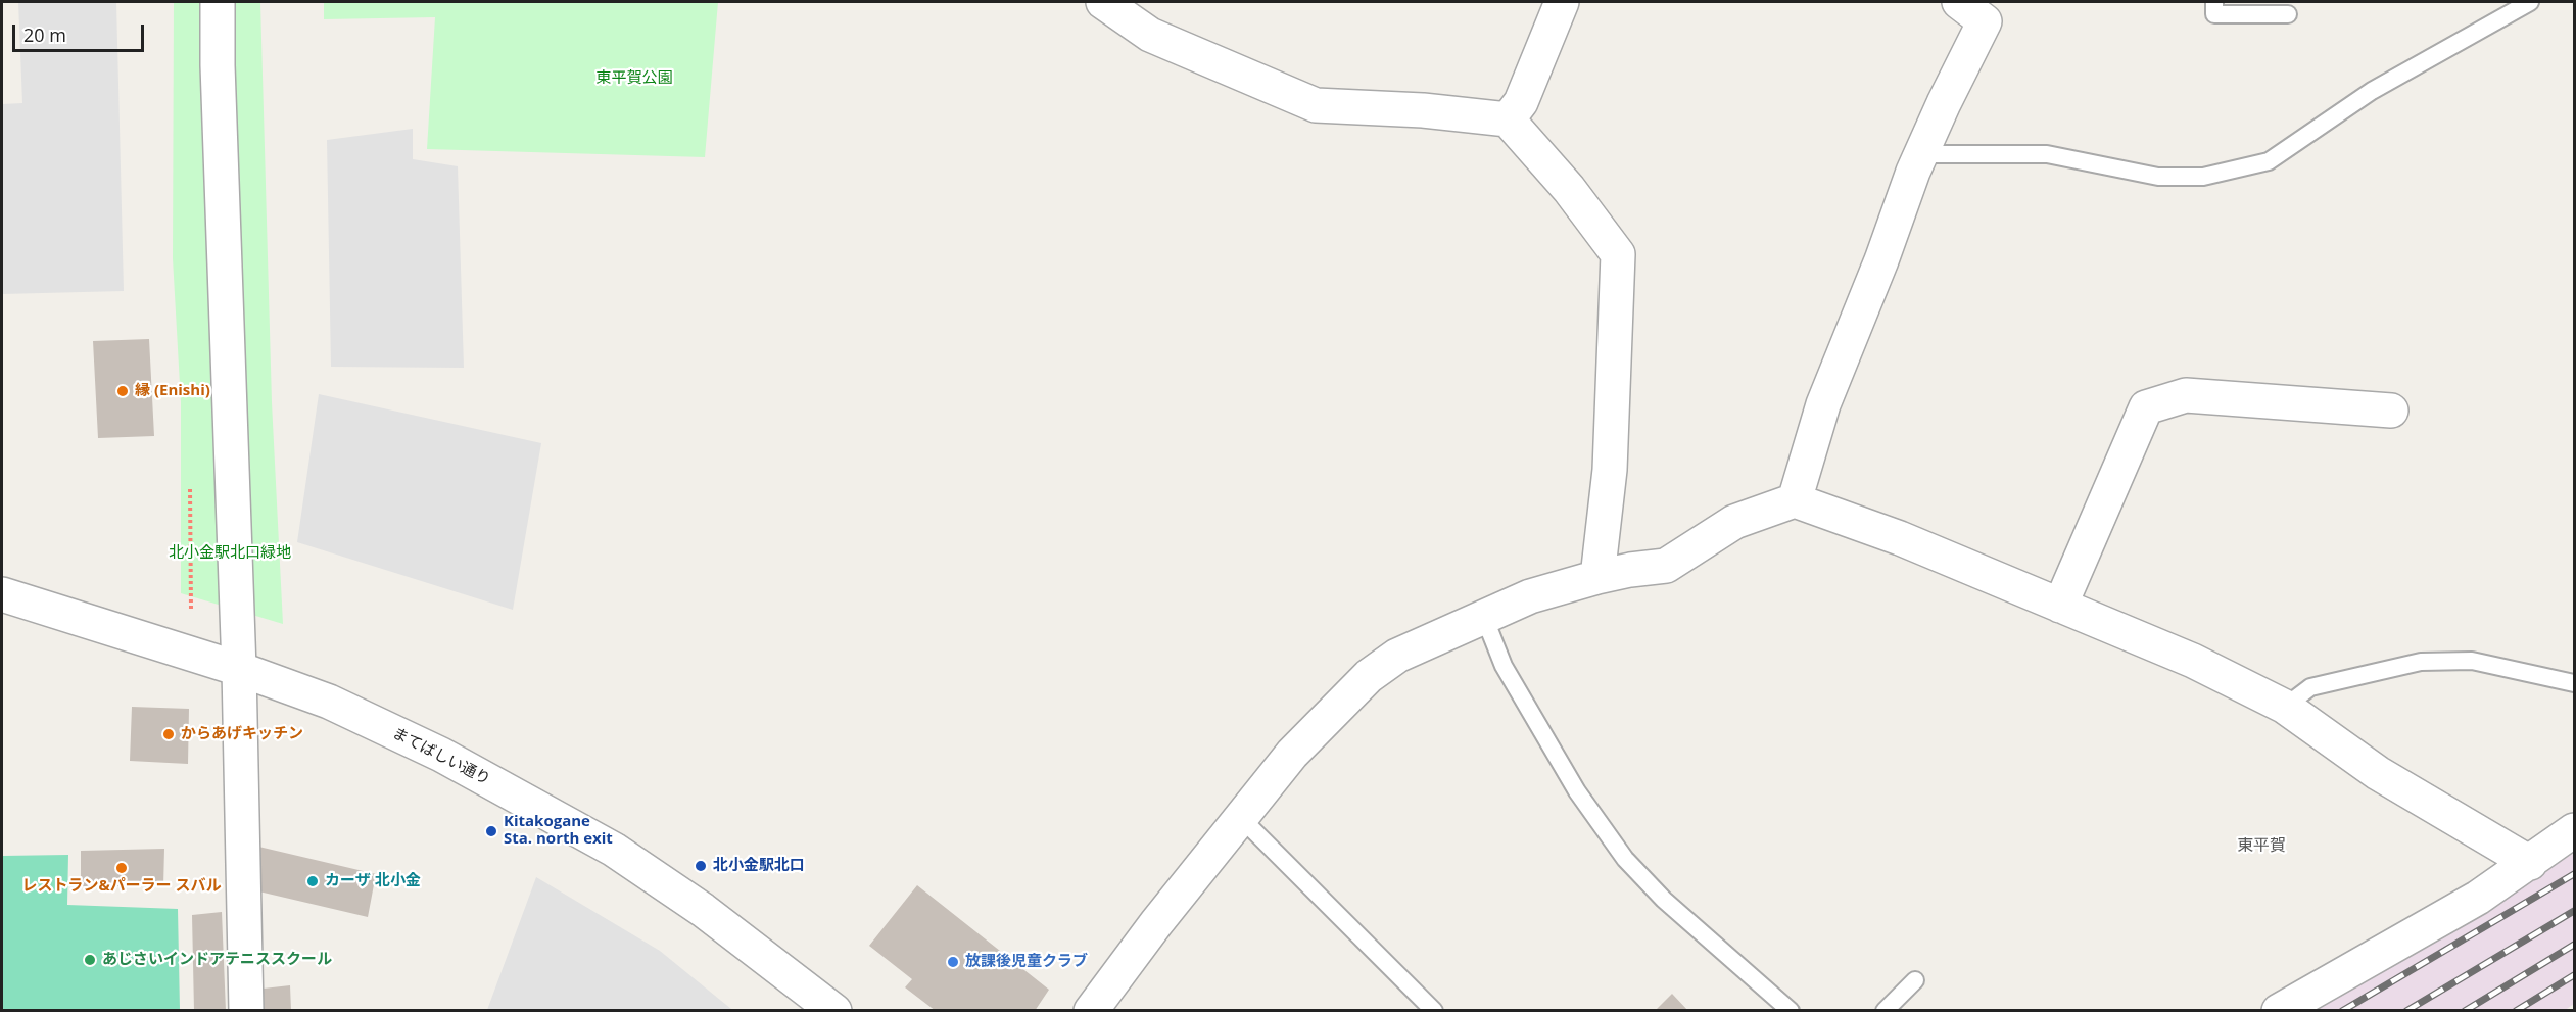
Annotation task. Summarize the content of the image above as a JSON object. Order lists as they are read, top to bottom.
{
  "streets": {
    "street": ["まてばしい通り"]
  },
  "districts": ["東平賀"],
  "parks": ["東平賀公園", "北小金駅北口緑地"],
  "places": [
    "縁 (Enishi)",
    "からあげキッチン",
    "Kitakogane Sta. north exit",
    "北小金駅北口",
    "レストラン&パーラー スバル",
    "カーザ 北小金",
    "あじさいインドアテニススクール",
    "放課後児童クラブ"
  ],
  "scale_bar": "20 m"
}
